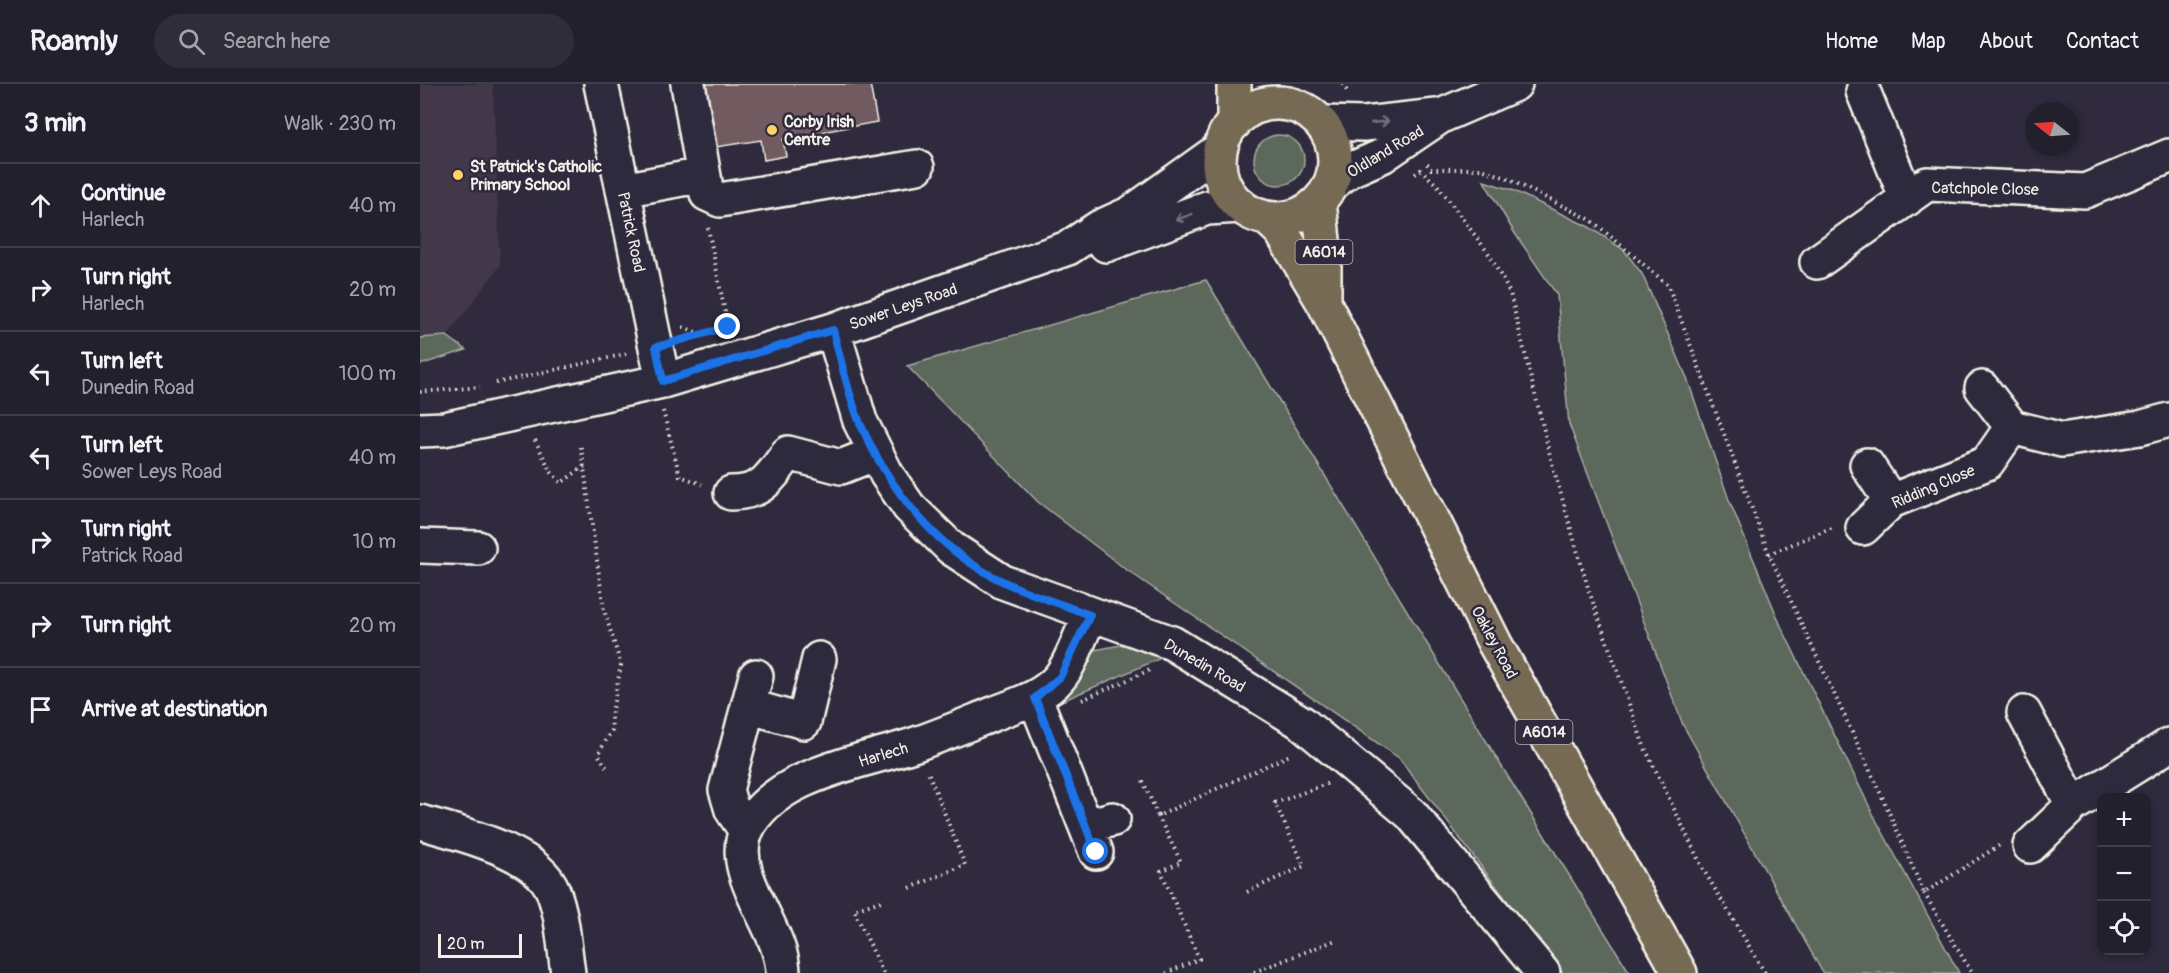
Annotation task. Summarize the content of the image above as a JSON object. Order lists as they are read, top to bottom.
{
  "streets": {
    "main road": ["A6014", "Oakley Road"],
    "street": [
      "Oldland Road",
      "Catchpole Close",
      "Patrick Road",
      "Sower Leys Road",
      "Ridding Close",
      "Dunedin Road",
      "Harlech"
    ]
  },
  "crossings": [
    ["Oldland Road", "A6014"],
    ["Oldland Road", "Sower Leys Road"],
    ["Oldland Road", "Oakley Road"],
    ["Patrick Road", "Sower Leys Road"],
    ["A6014", "Sower Leys Road"],
    ["A6014", "Oakley Road"],
    ["Sower Leys Road", "Oakley Road"],
    ["Sower Leys Road", "Dunedin Road"],
    ["Dunedin Road", "Harlech"]
  ],
  "one_way": ["Oldland Road"],
  "places": ["Corby Irish Centre", "St Patrick's Catholic Primary School"],
  "scale_bar": "20 m",
  "north": "left",
  "page": {
    "header": "Roamly",
    "search": "Search here",
    "nav": [
      "Home",
      "Map",
      "About",
      "Contact"
    ],
    "heading": ["3 min", "Walk · 230 m"],
    "list": [
      ["Continue", "Harlech", "40 m"],
      ["Turn right", "Harlech", "20 m"],
      ["Turn left", "Dunedin Road", "100 m"],
      ["Turn left", "Sower Leys Road", "40 m"],
      ["Turn right", "Patrick Road", "10 m"],
      ["Turn right", "20 m"],
      "Arrive at destination"
    ],
    "map_buttons": ["+", "−"],
    "scale": "20 m"
  }
}
